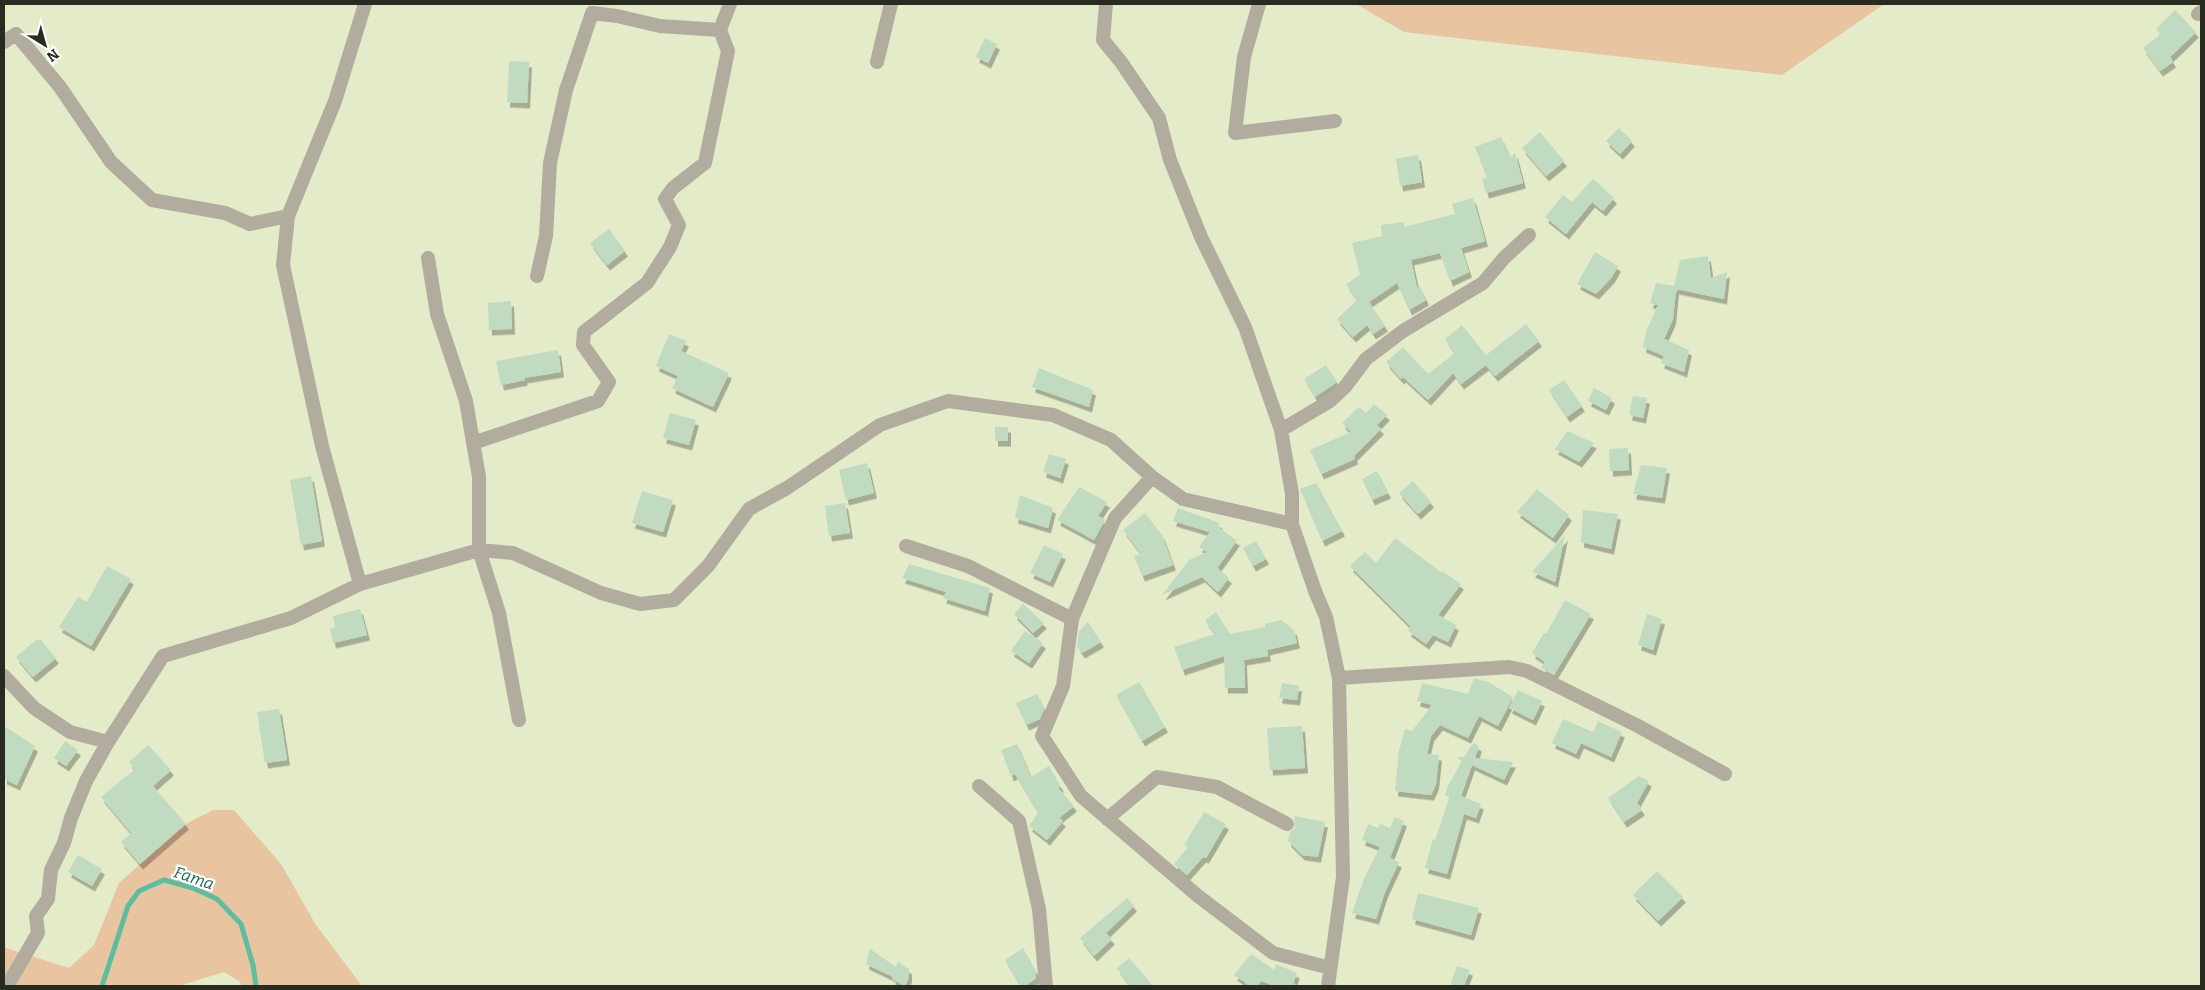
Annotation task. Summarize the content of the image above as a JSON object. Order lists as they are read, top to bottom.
{
  "water": ["Fama"],
  "north": "bottom right"
}
